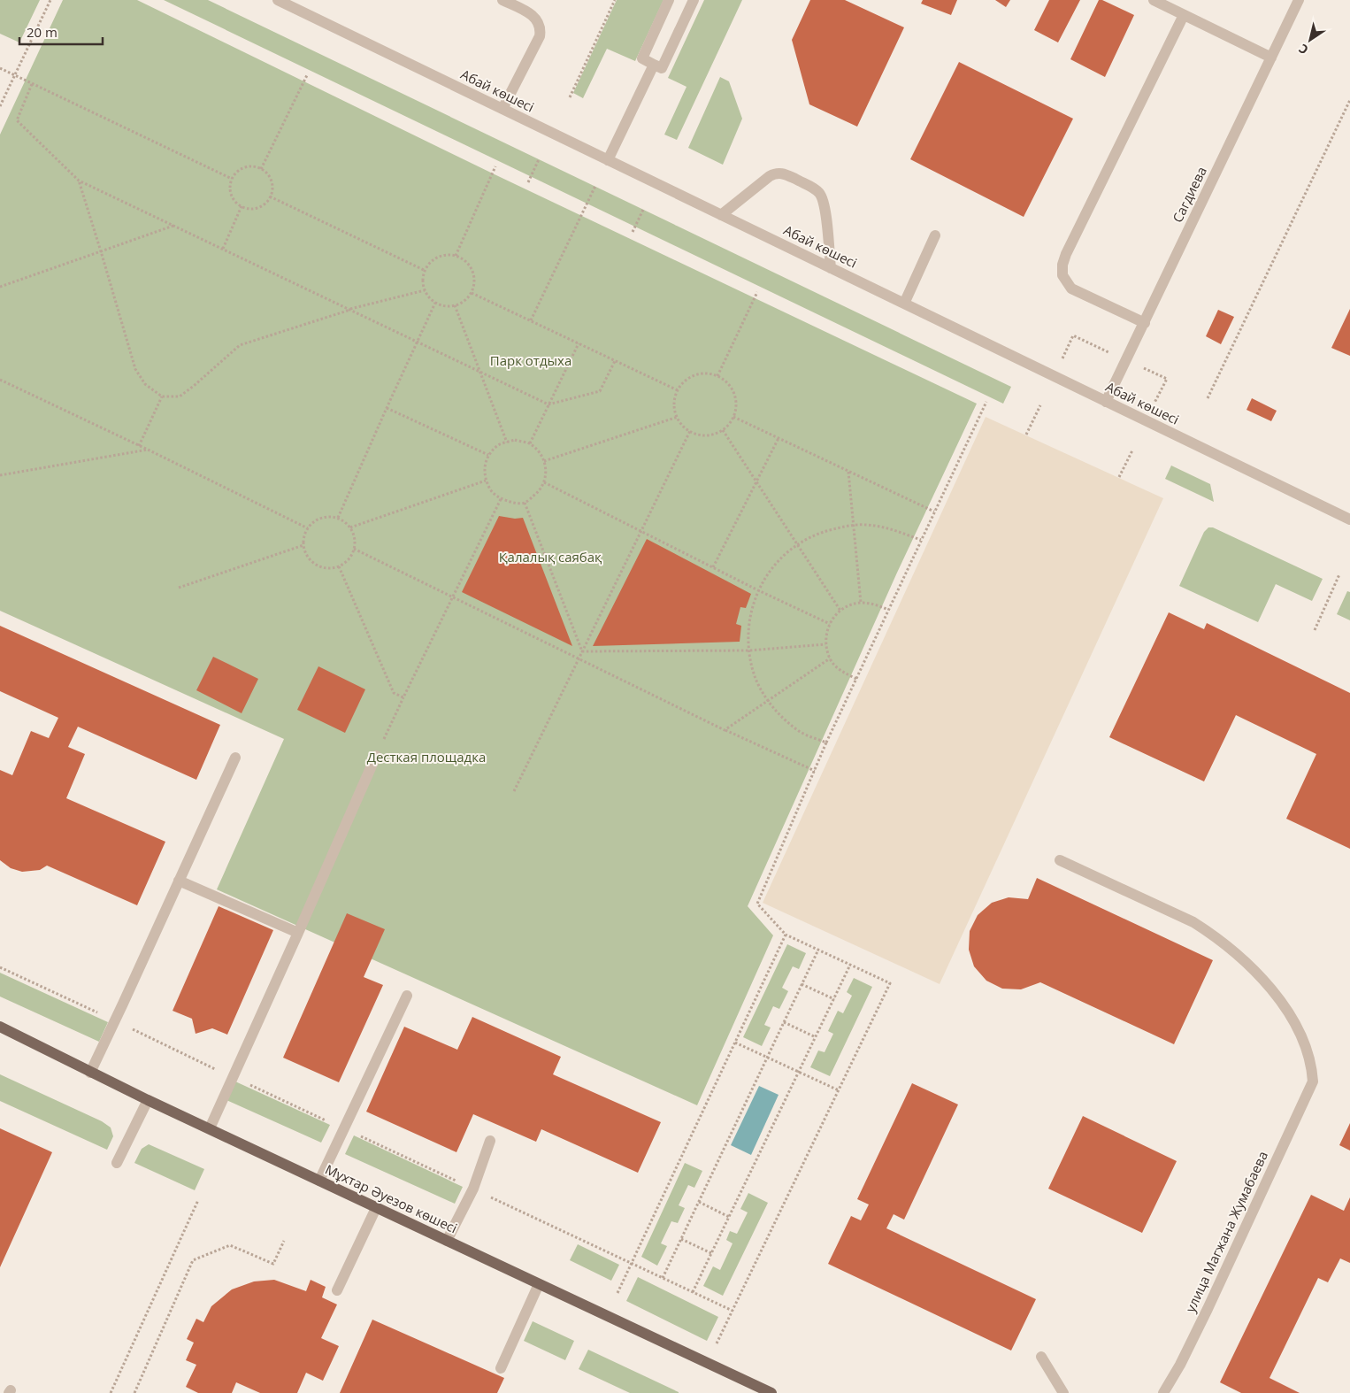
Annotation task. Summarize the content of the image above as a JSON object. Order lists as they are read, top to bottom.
{
  "streets": {
    "main road": ["Мұхтар Әуезов көшесі"],
    "street": ["Абай көшесі", "Сагдиева", "улица Магжана Жумабаева"]
  },
  "crossings": [
    ["Абай көшесі", "Сагдиева"]
  ],
  "parks": ["Парк отдыха", "Қалалық саябақ", "Десткая площадка"],
  "scale_bar": "20 m",
  "north": "bottom left"
}
